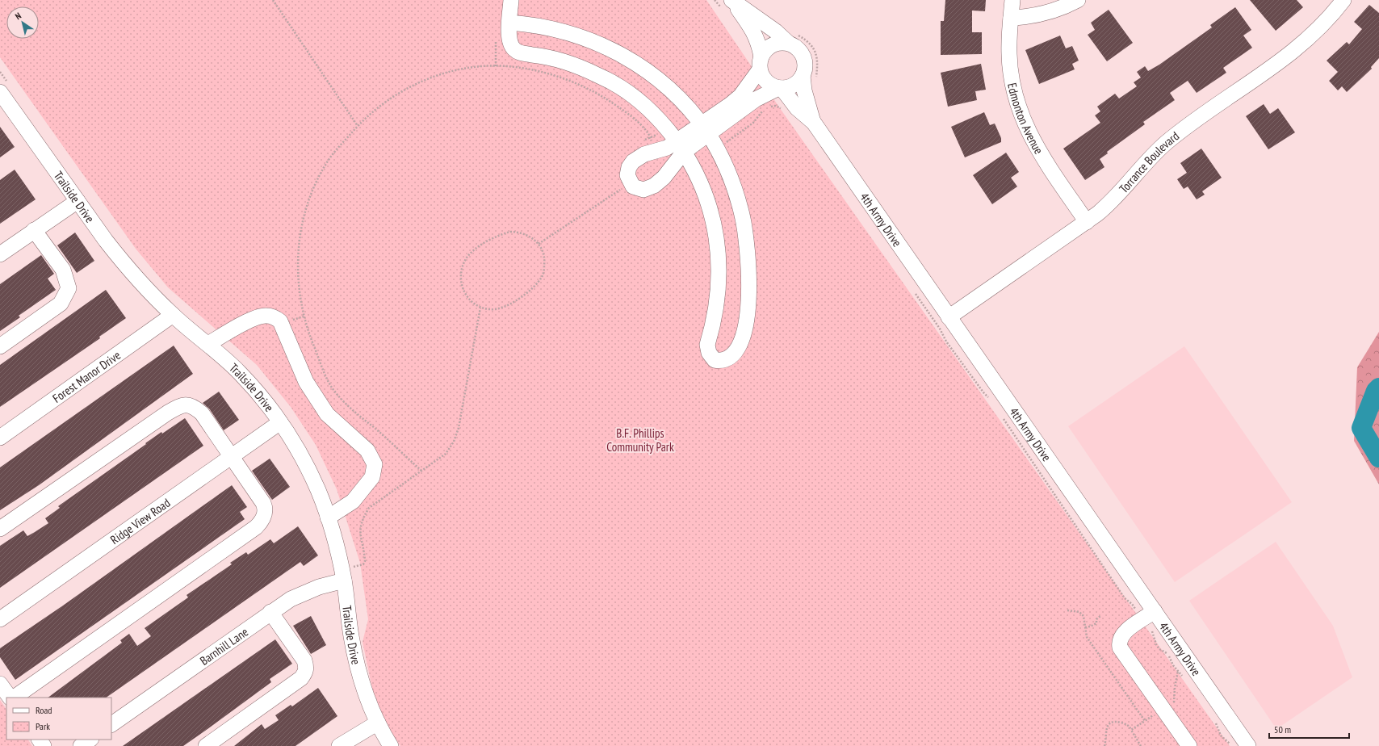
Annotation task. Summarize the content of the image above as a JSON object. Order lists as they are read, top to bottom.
{
  "streets": {
    "street": [
      "Edmonton Avenue",
      "Torrance Boulevard",
      "Trailside Drive",
      "4th Army Drive",
      "Forest Manor Drive",
      "Ridge View Road",
      "Barnhill Lane"
    ]
  },
  "crossings": [
    ["Edmonton Avenue", "Torrance Boulevard"],
    ["Torrance Boulevard", "4th Army Drive"],
    ["Trailside Drive", "Forest Manor Drive"],
    ["Trailside Drive", "Ridge View Road"],
    ["Trailside Drive", "Barnhill Lane"]
  ],
  "parks": ["B.F. Phillips Community Park"],
  "legend": ["Road", "Park"],
  "scale_bar": "50 m",
  "north": "top left"
}
